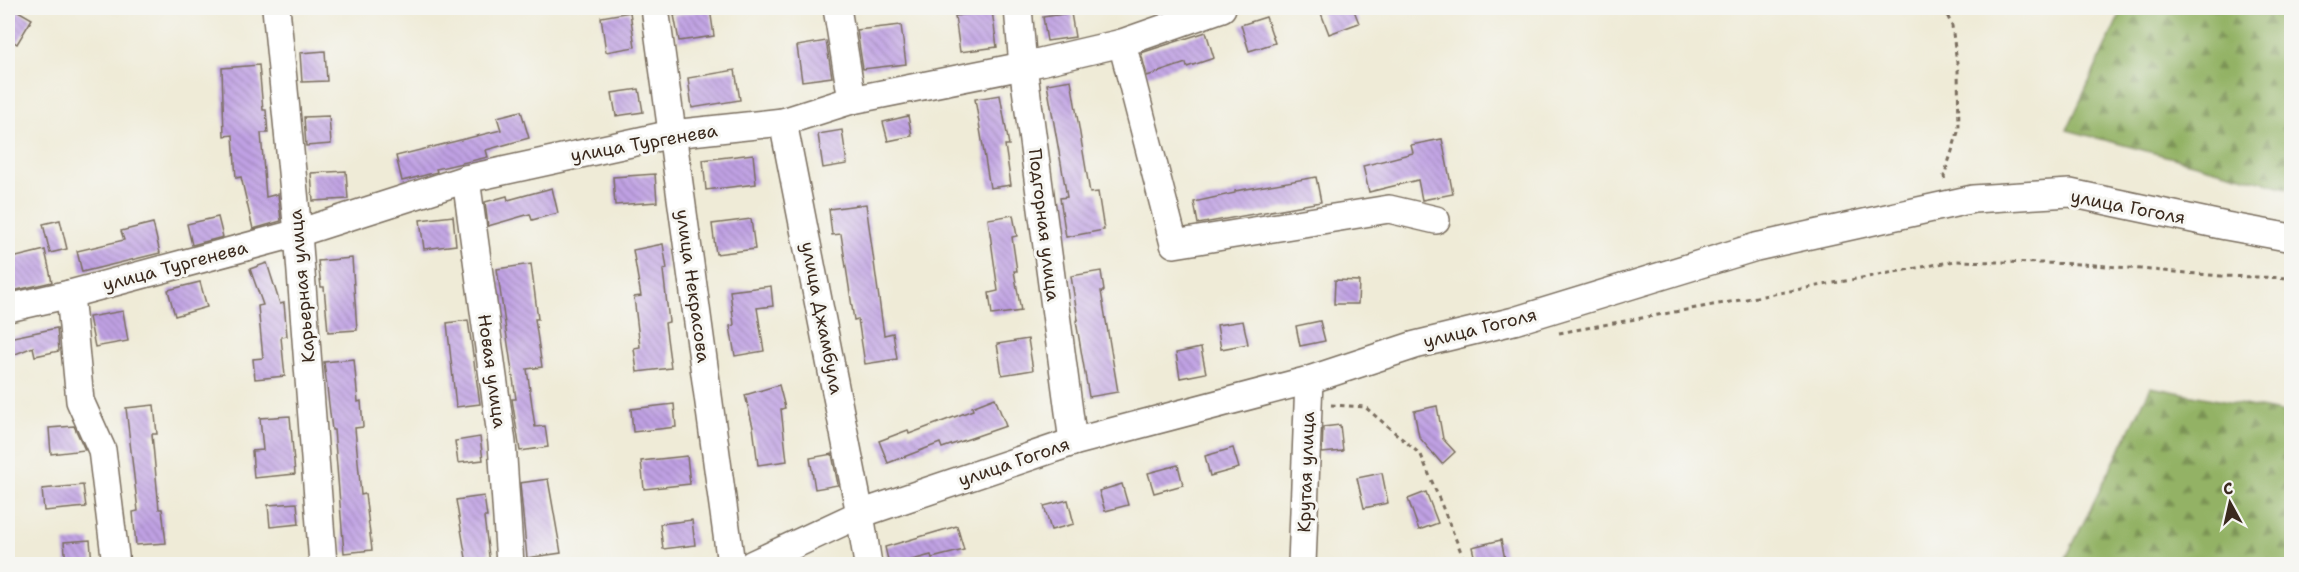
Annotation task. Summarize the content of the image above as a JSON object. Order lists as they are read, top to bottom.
{
  "streets": {
    "street": [
      "улица Тургенева",
      "улица Гоголя",
      "Подгорная улица",
      "Карьерная улица",
      "улица Некрасова",
      "улица Джамбула",
      "Новая улица",
      "Крутая улица"
    ]
  },
  "crossings": [
    ["улица Тургенева", "Подгорная улица"],
    ["улица Тургенева", "Карьерная улица"],
    ["улица Тургенева", "улица Некрасова"],
    ["улица Тургенева", "улица Джамбула"],
    ["улица Тургенева", "Новая улица"],
    ["улица Гоголя", "Подгорная улица"],
    ["улица Гоголя", "улица Джамбула"],
    ["улица Гоголя", "Крутая улица"]
  ],
  "north": "top"
}
